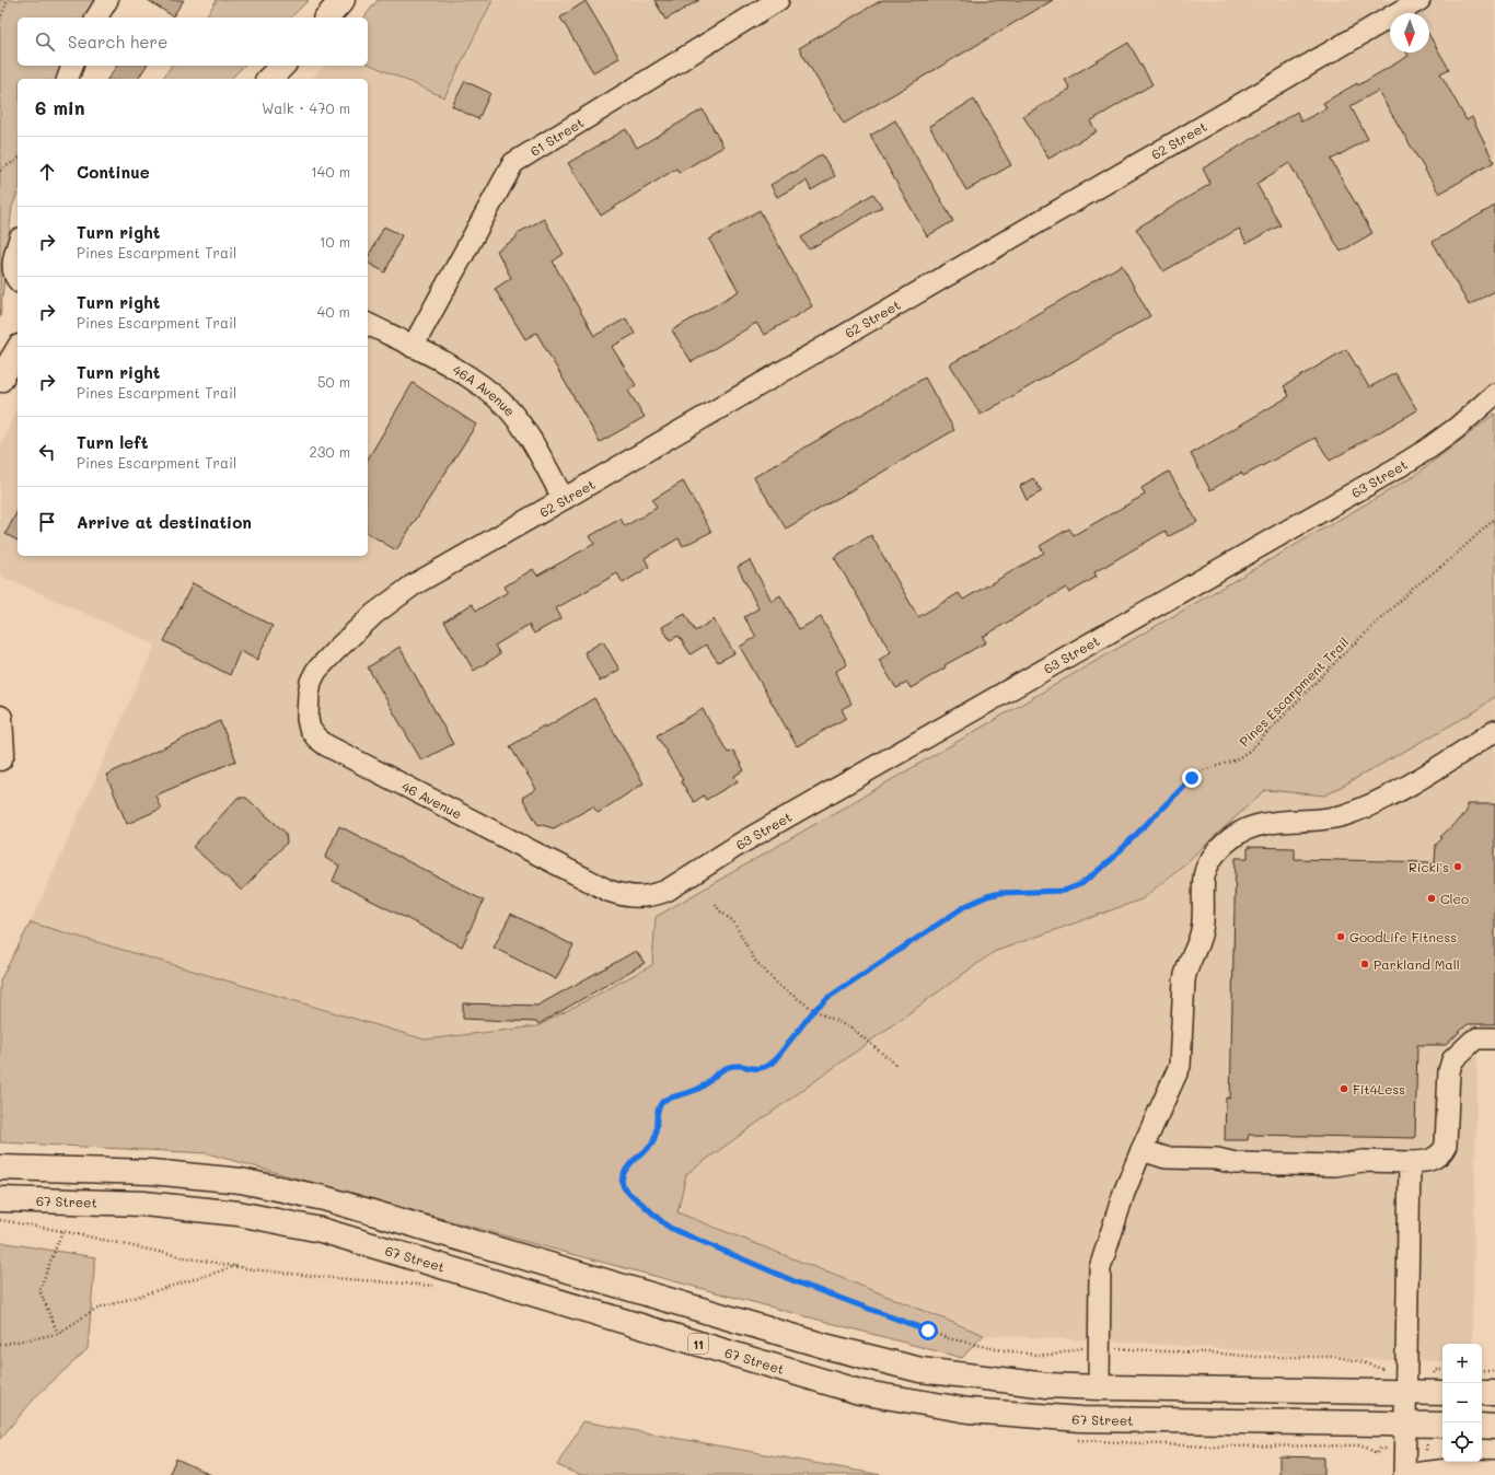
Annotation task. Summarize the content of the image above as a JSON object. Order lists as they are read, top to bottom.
{
  "streets": {
    "main road": ["67 Street", "11"],
    "street": [
      "61 Street",
      "62 Street",
      "46A Avenue",
      "63 Street",
      "46 Avenue"
    ],
    "path": ["Pines Escarpment Trail"]
  },
  "crossings": [
    ["61 Street", "46A Avenue"],
    ["62 Street", "46A Avenue"],
    ["62 Street", "46 Avenue"],
    ["63 Street", "46 Avenue"]
  ],
  "places": [
    "Ricki's",
    "Cleo",
    "GoodLife Fitness",
    "Parkland Mall",
    "Fit4Less"
  ],
  "north": "bottom",
  "page": {
    "search": "Search here",
    "heading": ["6 min", "Walk · 470 m"],
    "list": [
      ["Continue", "140 m"],
      ["Turn right", "Pines Escarpment Trail", "10 m"],
      ["Turn right", "Pines Escarpment Trail", "40 m"],
      ["Turn right", "Pines Escarpment Trail", "50 m"],
      ["Turn left", "Pines Escarpment Trail", "230 m"],
      "Arrive at destination"
    ],
    "map_buttons": ["+", "−"]
  }
}
